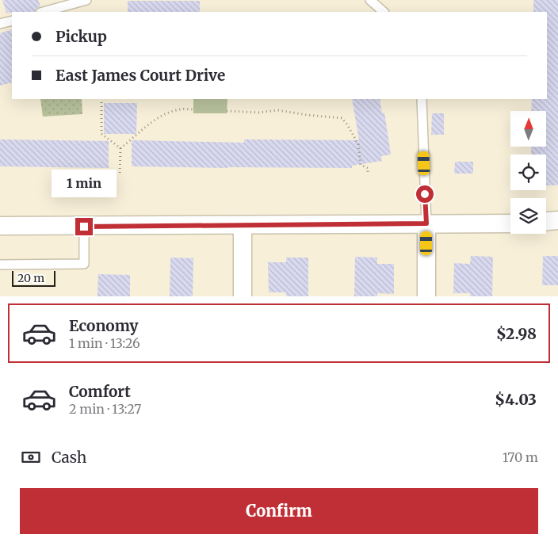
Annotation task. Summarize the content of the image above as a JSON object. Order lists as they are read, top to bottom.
{
  "scale_bar": "20 m",
  "north": "top",
  "page": {
    "banner": ["Pickup", "East James Court Drive"],
    "bubble": "1 min",
    "scale": "20 m",
    "list": [
      {
        "name": "Economy",
        "note": "1 min · 13:26",
        "value": "$2.98"
      },
      {
        "name": "Comfort",
        "note": "2 min · 13:27",
        "value": "$4.03"
      }
    ],
    "pay": ["Cash", "170 m"],
    "buttons": "Confirm"
  }
}
